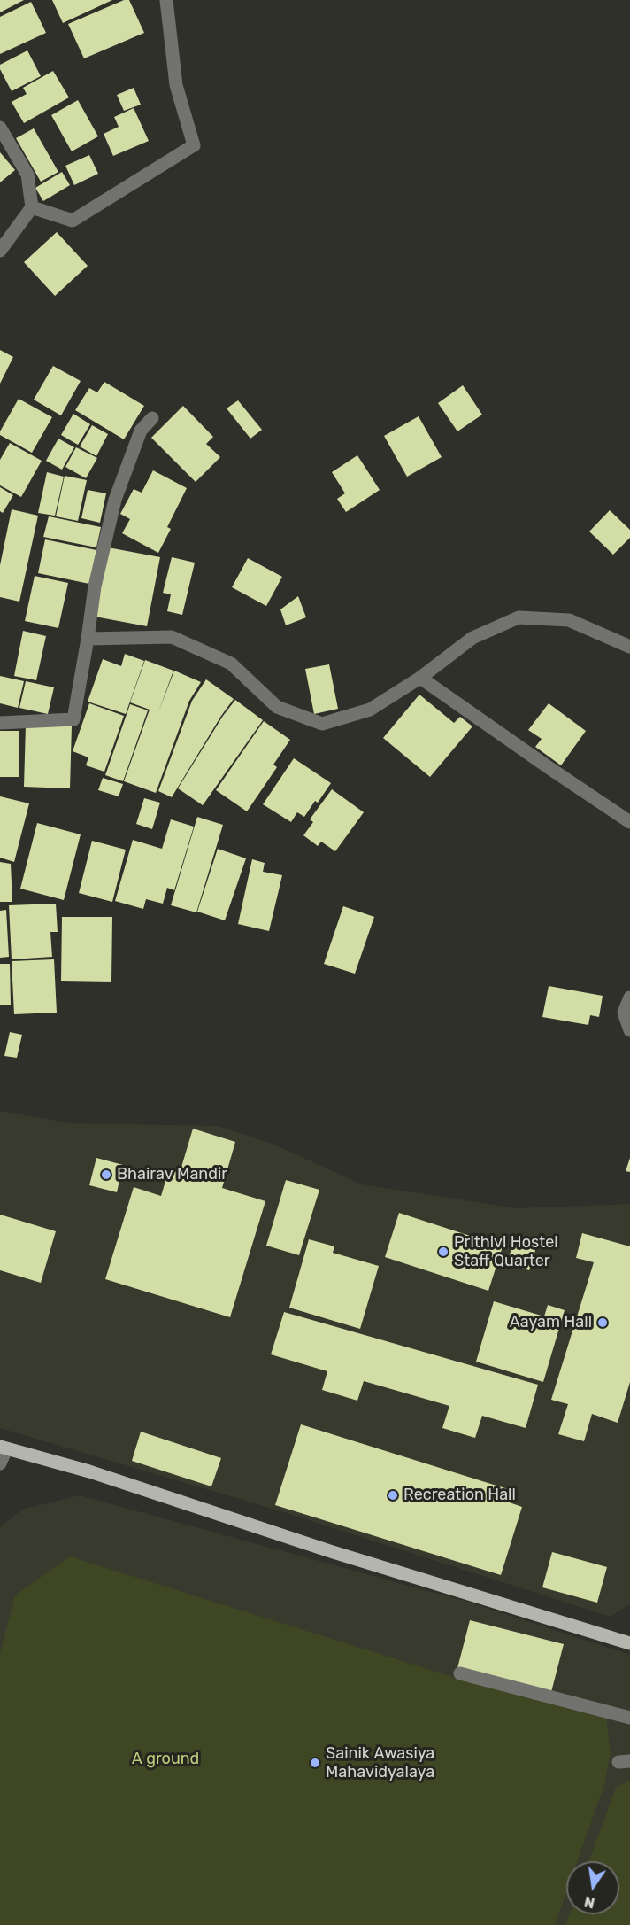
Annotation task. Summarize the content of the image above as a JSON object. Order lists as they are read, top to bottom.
{
  "parks": ["A ground"],
  "places": [
    "Bhairav Mandir",
    "Prithivi Hostel Staff Quarter",
    "Aayam Hall",
    "Recreation Hall",
    "Sainik Awasiya Mahavidyalaya"
  ],
  "north": "bottom"
}
